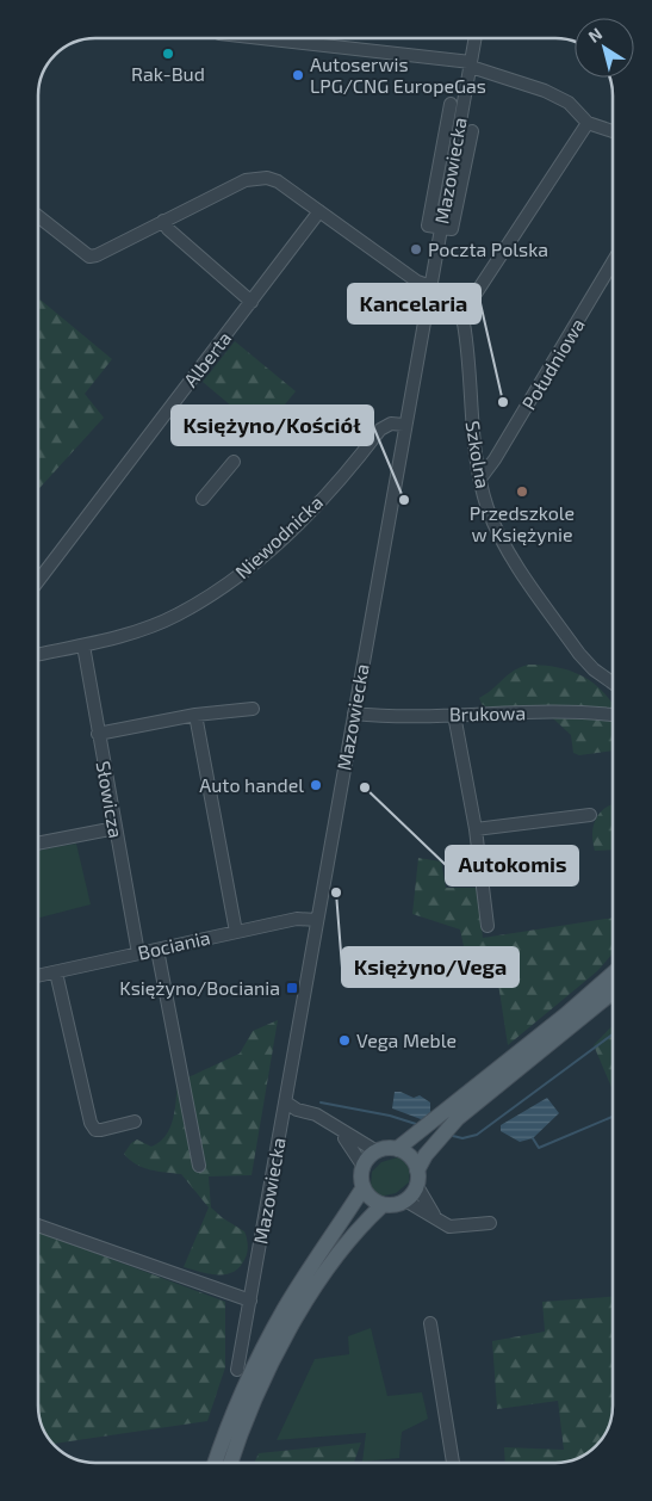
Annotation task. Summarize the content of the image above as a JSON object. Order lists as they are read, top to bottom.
{
  "streets": {
    "street": [
      "Mazowiecka",
      "Alberta",
      "Południowa",
      "Szkolna",
      "Niewodnicka",
      "Brukowa",
      "Słowicza",
      "Bociania"
    ]
  },
  "crossings": [
    ["Mazowiecka", "Niewodnicka"],
    ["Mazowiecka", "Brukowa"],
    ["Mazowiecka", "Bociania"],
    ["Południowa", "Szkolna"],
    ["Niewodnicka", "Słowicza"],
    ["Słowicza", "Bociania"]
  ],
  "places": {
    "other": [
      "Rak-Bud",
      "Autoserwis LPG/CNG EuropeGas",
      "Poczta Polska",
      "Kancelaria",
      "Przedszkole w Księżynie",
      "Księżyno/Kościół",
      "Auto handel",
      "Autokomis",
      "Księżyno/Vega",
      "Vega Meble"
    ],
    "transit": ["Księżyno/Bociania"]
  },
  "north": "top left"
}
